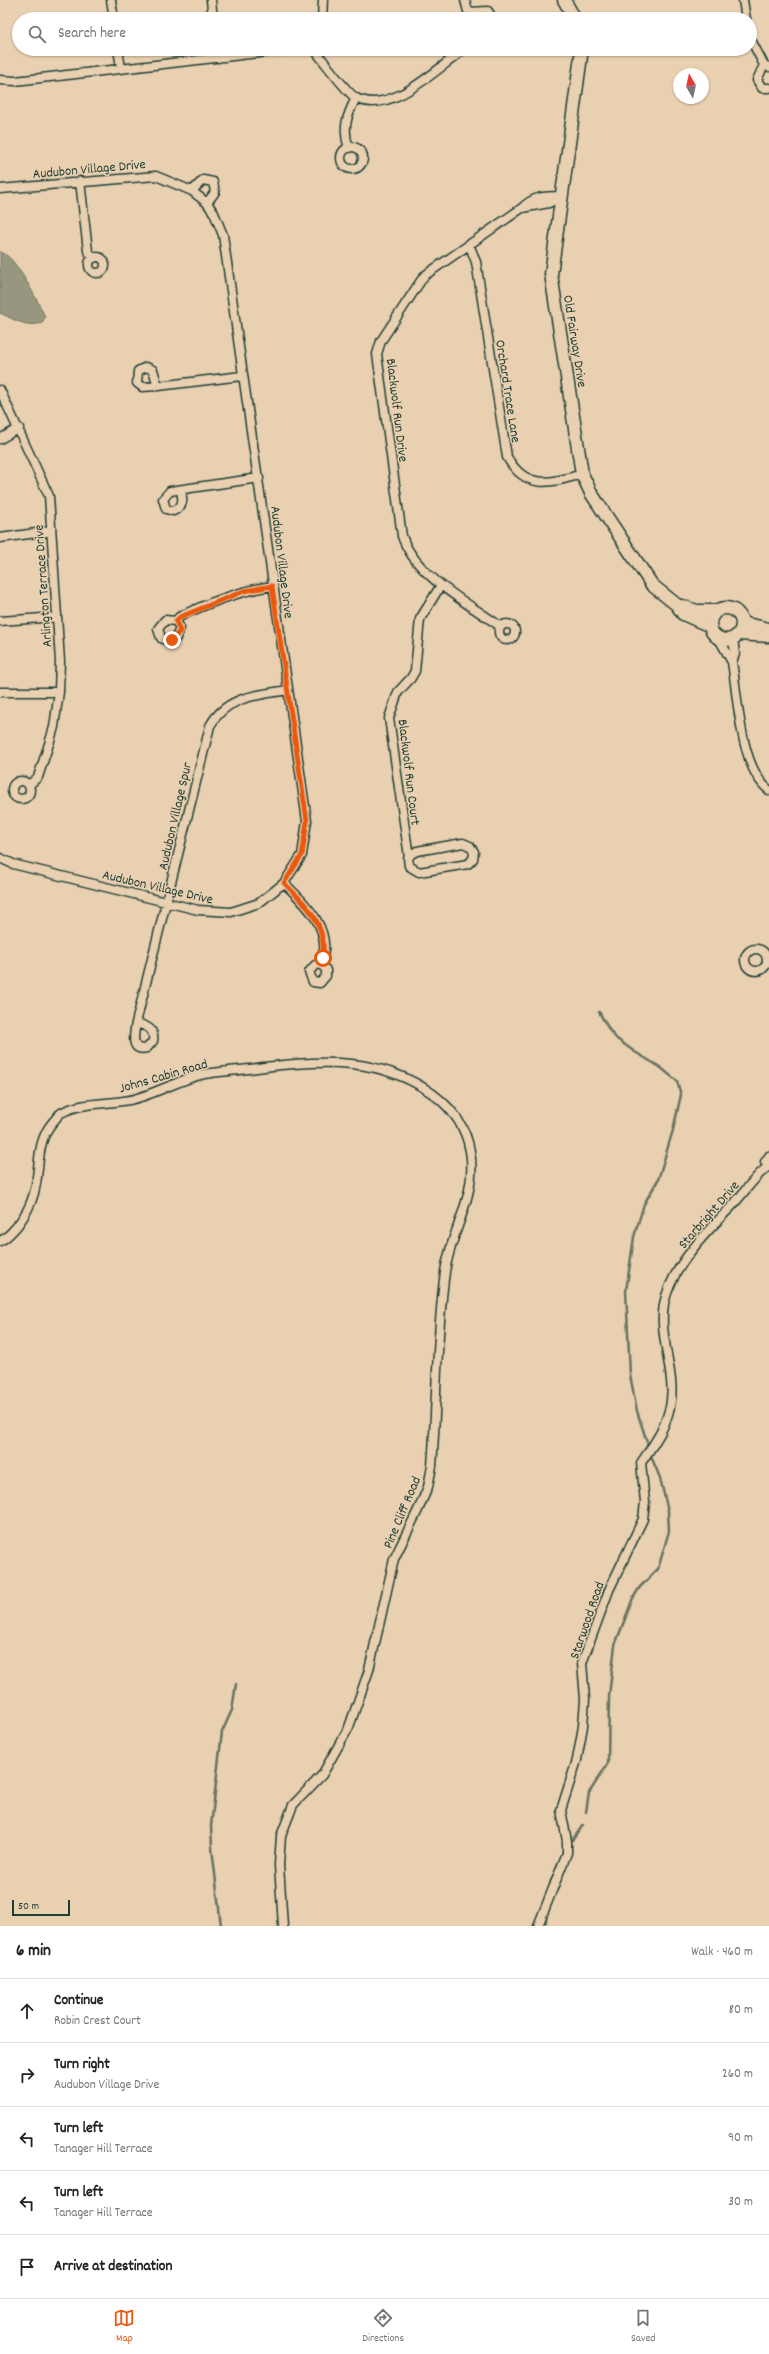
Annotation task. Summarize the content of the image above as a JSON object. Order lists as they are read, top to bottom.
{
  "streets": {
    "street": [
      "Audubon Village Drive",
      "Old Fairway Drive",
      "Orchard Trace Lane",
      "Blackwolf Run Drive",
      "Arlington Terrace Drive",
      "Blackwolf Run Court",
      "Audubon Village Spur",
      "Johns Cabin Road",
      "Starbright Drive",
      "Pine Cliff Road",
      "Starwood Road"
    ]
  },
  "crossings": [
    ["Audubon Village Drive", "Audubon Village Spur"],
    ["Old Fairway Drive", "Orchard Trace Lane"],
    ["Old Fairway Drive", "Blackwolf Run Drive"],
    ["Orchard Trace Lane", "Blackwolf Run Drive"],
    ["Blackwolf Run Drive", "Blackwolf Run Court"],
    ["Johns Cabin Road", "Pine Cliff Road"],
    ["Starbright Drive", "Starwood Road"]
  ],
  "scale_bar": "50 m",
  "north": "top",
  "page": {
    "search": "Search here",
    "scale": "50 m",
    "heading": ["6 min", "Walk · 460 m"],
    "list": [
      ["Continue", "Robin Crest Court", "80 m"],
      ["Turn right", "Audubon Village Drive", "260 m"],
      ["Turn left", "Tanager Hill Terrace", "90 m"],
      ["Turn left", "Tanager Hill Terrace", "30 m"],
      "Arrive at destination"
    ],
    "nav": ["Map", "Directions", "Saved"]
  }
}
